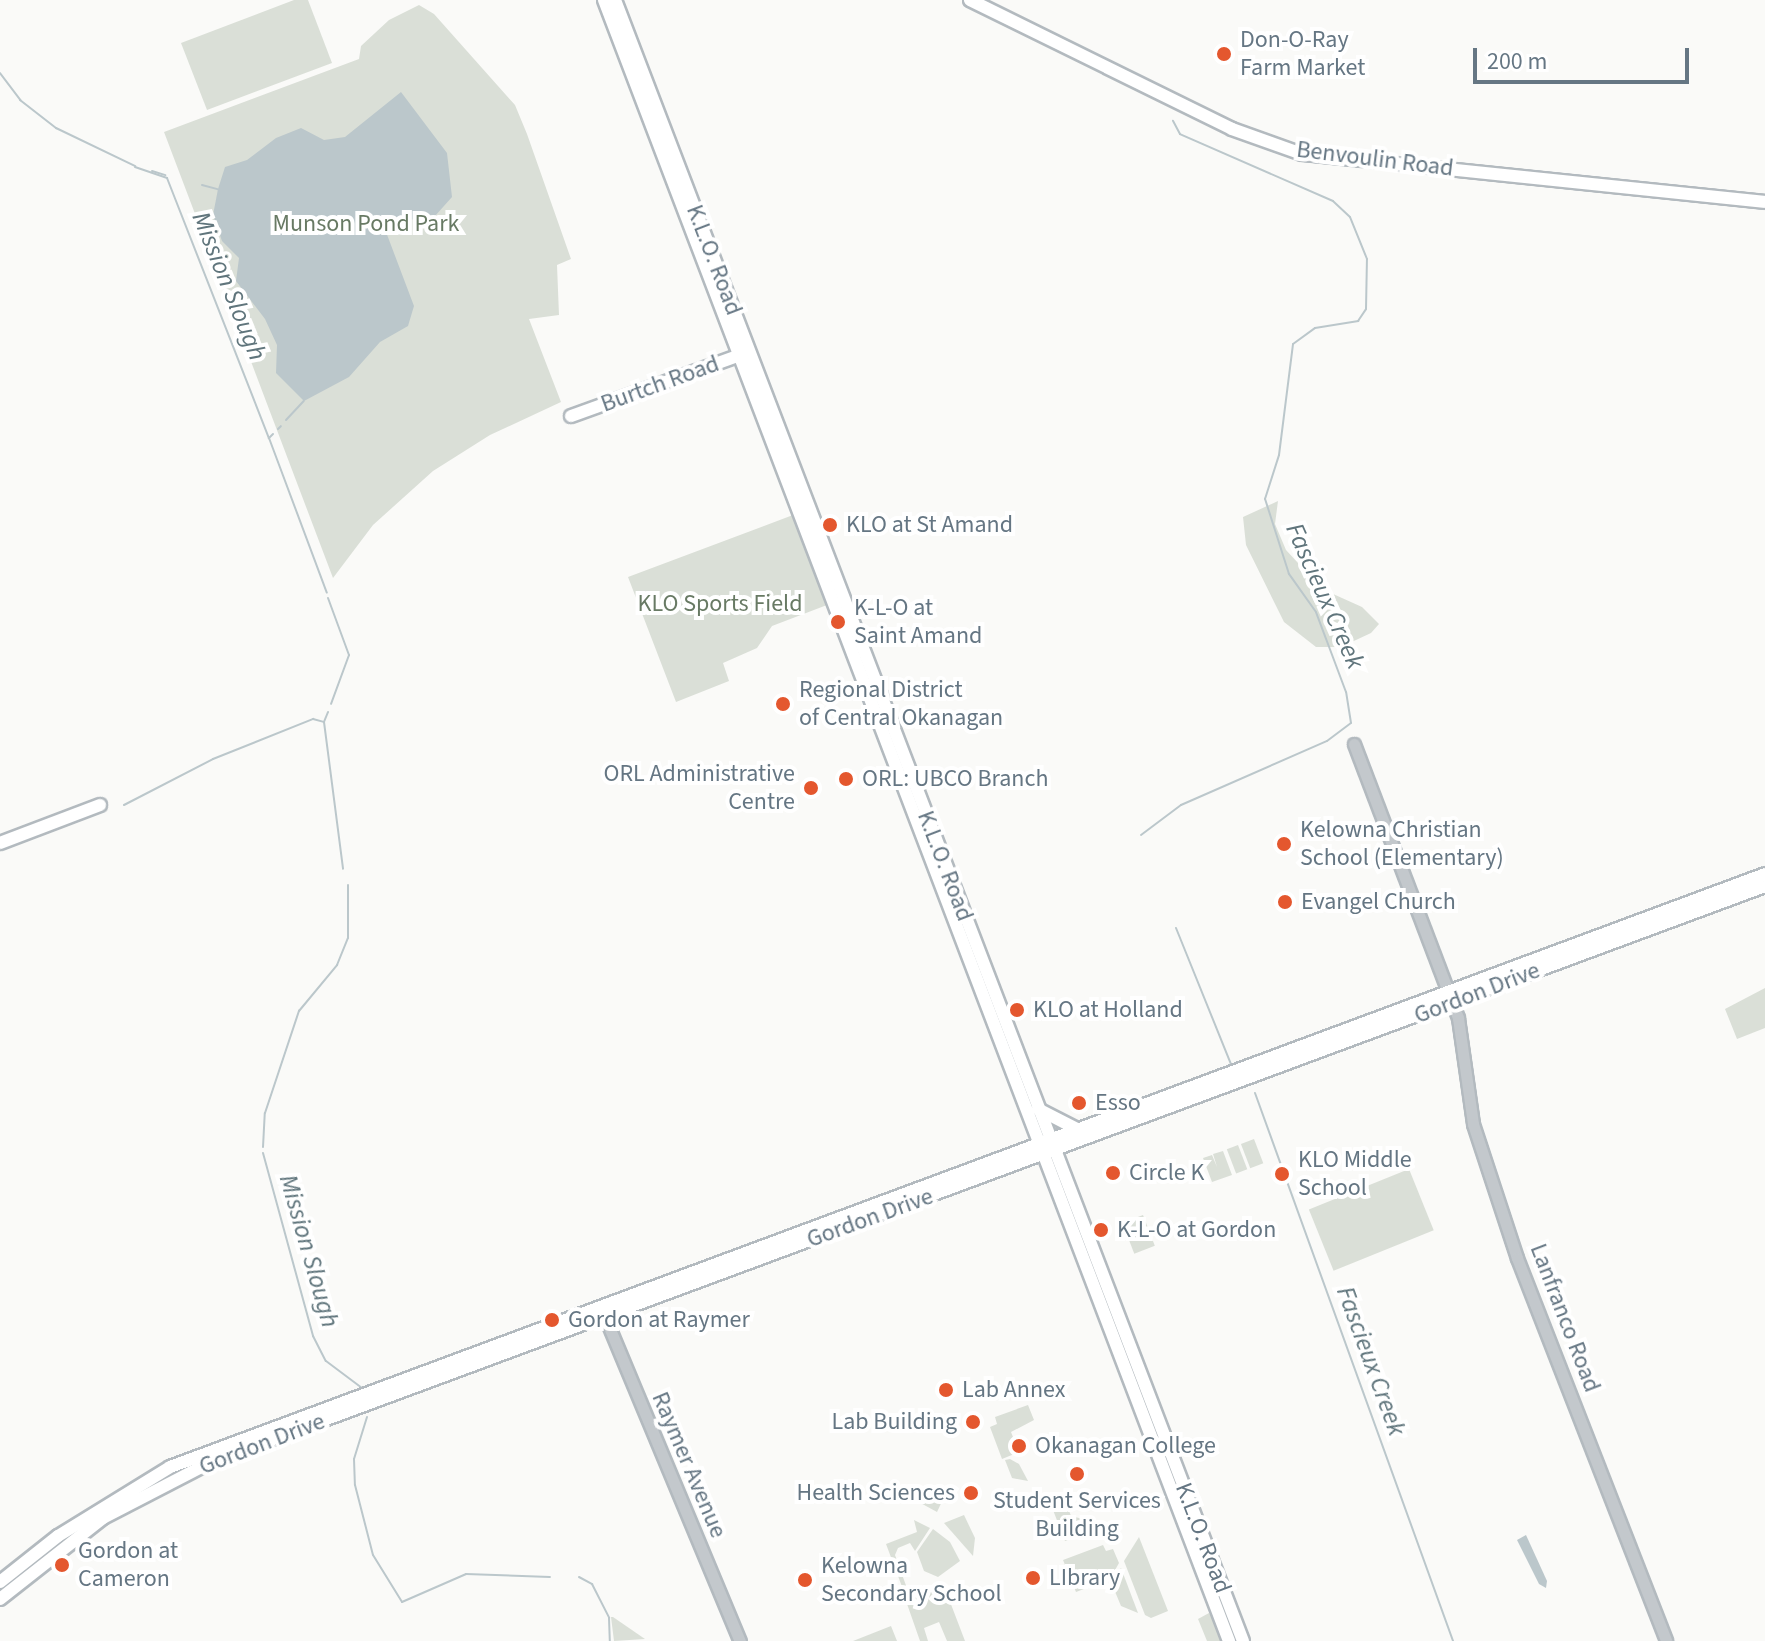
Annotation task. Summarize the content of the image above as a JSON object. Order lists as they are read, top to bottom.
{
  "streets": {
    "main road": [
      "Benvoulin Road",
      "K.L.O. Road",
      "Burtch Road",
      "Gordon Drive"
    ],
    "street": ["Lanfranco Road", "Raymer Avenue"]
  },
  "crossings": [
    ["K.L.O. Road", "Burtch Road"],
    ["K.L.O. Road", "Gordon Drive"],
    ["Gordon Drive", "Lanfranco Road"],
    ["Gordon Drive", "Raymer Avenue"]
  ],
  "water": ["Mission Slough", "Fascieux Creek"],
  "parks": ["Munson Pond Park", "KLO Sports Field"],
  "places": [
    "Don-O-Ray Farm Market",
    "KLO at St Amand",
    "K-L-O at Saint Amand",
    "Regional District of Central Okanagan",
    "ORL: UBCO Branch",
    "ORL Administrative Centre",
    "Kelowna Christian School (Elementary)",
    "Evangel Church",
    "KLO at Holland",
    "Esso",
    "Circle K",
    "KLO Middle School",
    "K-L-O at Gordon",
    "Gordon at Raymer",
    "Lab Annex",
    "Lab Building",
    "Okanagan College",
    "Student Services Building",
    "Health Sciences",
    "Gordon at Cameron",
    "LIbrary",
    "Kelowna Secondary School"
  ],
  "scale_bar": "200 m"
}
